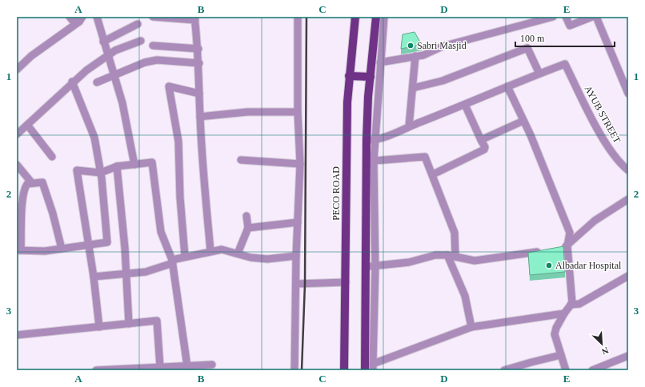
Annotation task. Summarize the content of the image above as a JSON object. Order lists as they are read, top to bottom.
{
  "streets": {
    "main road": ["PECO ROAD"],
    "street": ["AYUB STREET"]
  },
  "places": ["Sabri Masjid", "Albadar Hospital"],
  "scale_bar": "100 m",
  "north": "bottom right",
  "grid": {
    "columns": [
      "A",
      "B",
      "C",
      "D",
      "E"
    ],
    "rows": ["1", "2", "3"]
  }
}
